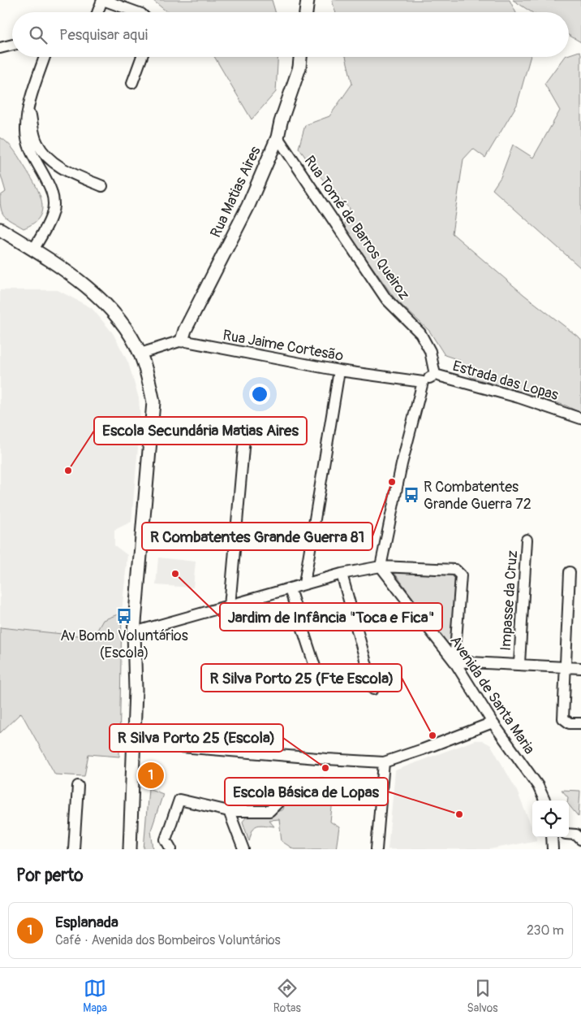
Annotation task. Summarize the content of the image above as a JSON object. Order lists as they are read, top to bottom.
{
  "streets": {
    "street": [
      "Rua Matias Aires",
      "Rua Tomé de Barros Queiroz",
      "Rua Jaime Cortesão",
      "Estrada das Lopas",
      "Impasse da Cruz",
      "Avenida de Santa Maria"
    ]
  },
  "crossings": [
    ["Rua Matias Aires", "Rua Tomé de Barros Queiroz"],
    ["Rua Matias Aires", "Rua Jaime Cortesão"],
    ["Rua Tomé de Barros Queiroz", "Estrada das Lopas"],
    ["Rua Jaime Cortesão", "Estrada das Lopas"]
  ],
  "places": {
    "other": [
      "Escola Secundária Matias Aires",
      "R Combatentes Grande Guerra 81",
      "Jardim de Infância \"Toca e Fica\"",
      "R Silva Porto 25 (Fte Escola)",
      "R Silva Porto 25 (Escola)",
      "Escola Básica de Lopas"
    ],
    "bus stop": ["R Combatentes Grande Guerra 72", "Av Bomb Voluntários (Escola)"]
  },
  "page": {
    "search": "Pesquisar aqui",
    "pins": "1",
    "heading": "Por perto",
    "list": [
      {
        "mark": "1",
        "name": "Esplanada",
        "note": "Café · Avenida dos Bombeiros Voluntários",
        "value": "230 m"
      }
    ],
    "nav": ["Mapa", "Rotas", "Salvos"]
  }
}
